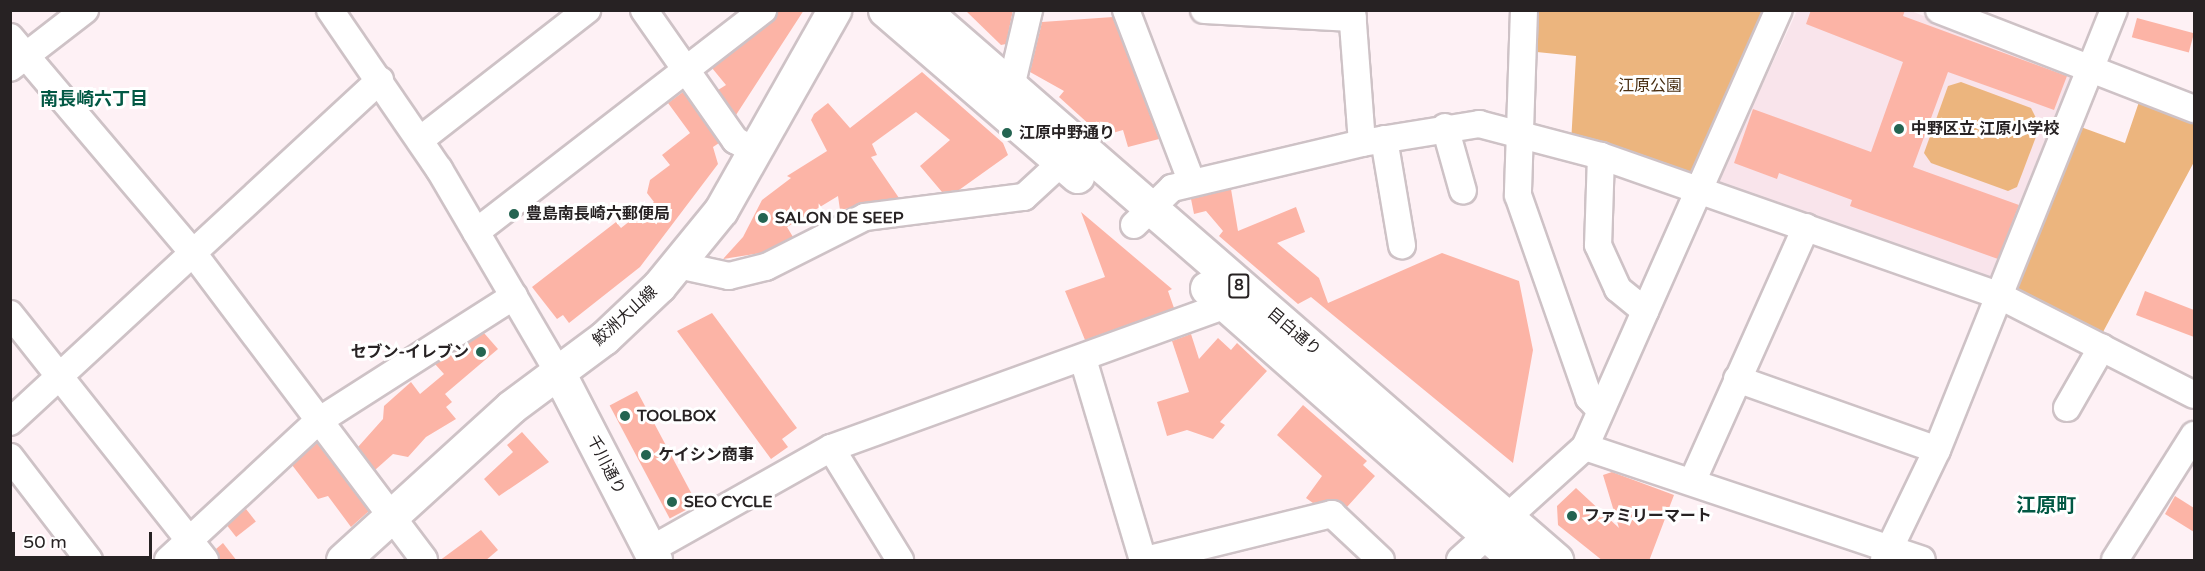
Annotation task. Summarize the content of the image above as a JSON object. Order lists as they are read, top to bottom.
{
  "streets": {
    "main road": [
      "8",
      "鮫洲大山線",
      "目白通り",
      "千川通り"
    ]
  },
  "crossings": [
    ["鮫洲大山線", "千川通り"]
  ],
  "districts": ["南長崎六丁目", "江原町"],
  "parks": ["江原公園"],
  "places": [
    "中野区立 江原小学校",
    "江原中野通り",
    "豊島南長崎六郵便局",
    "SALON DE SEEP",
    "セブン-イレブン",
    "TOOLBOX",
    "ケイシン商事",
    "SEO CYCLE",
    "ファミリーマート"
  ],
  "scale_bar": "50 m"
}
